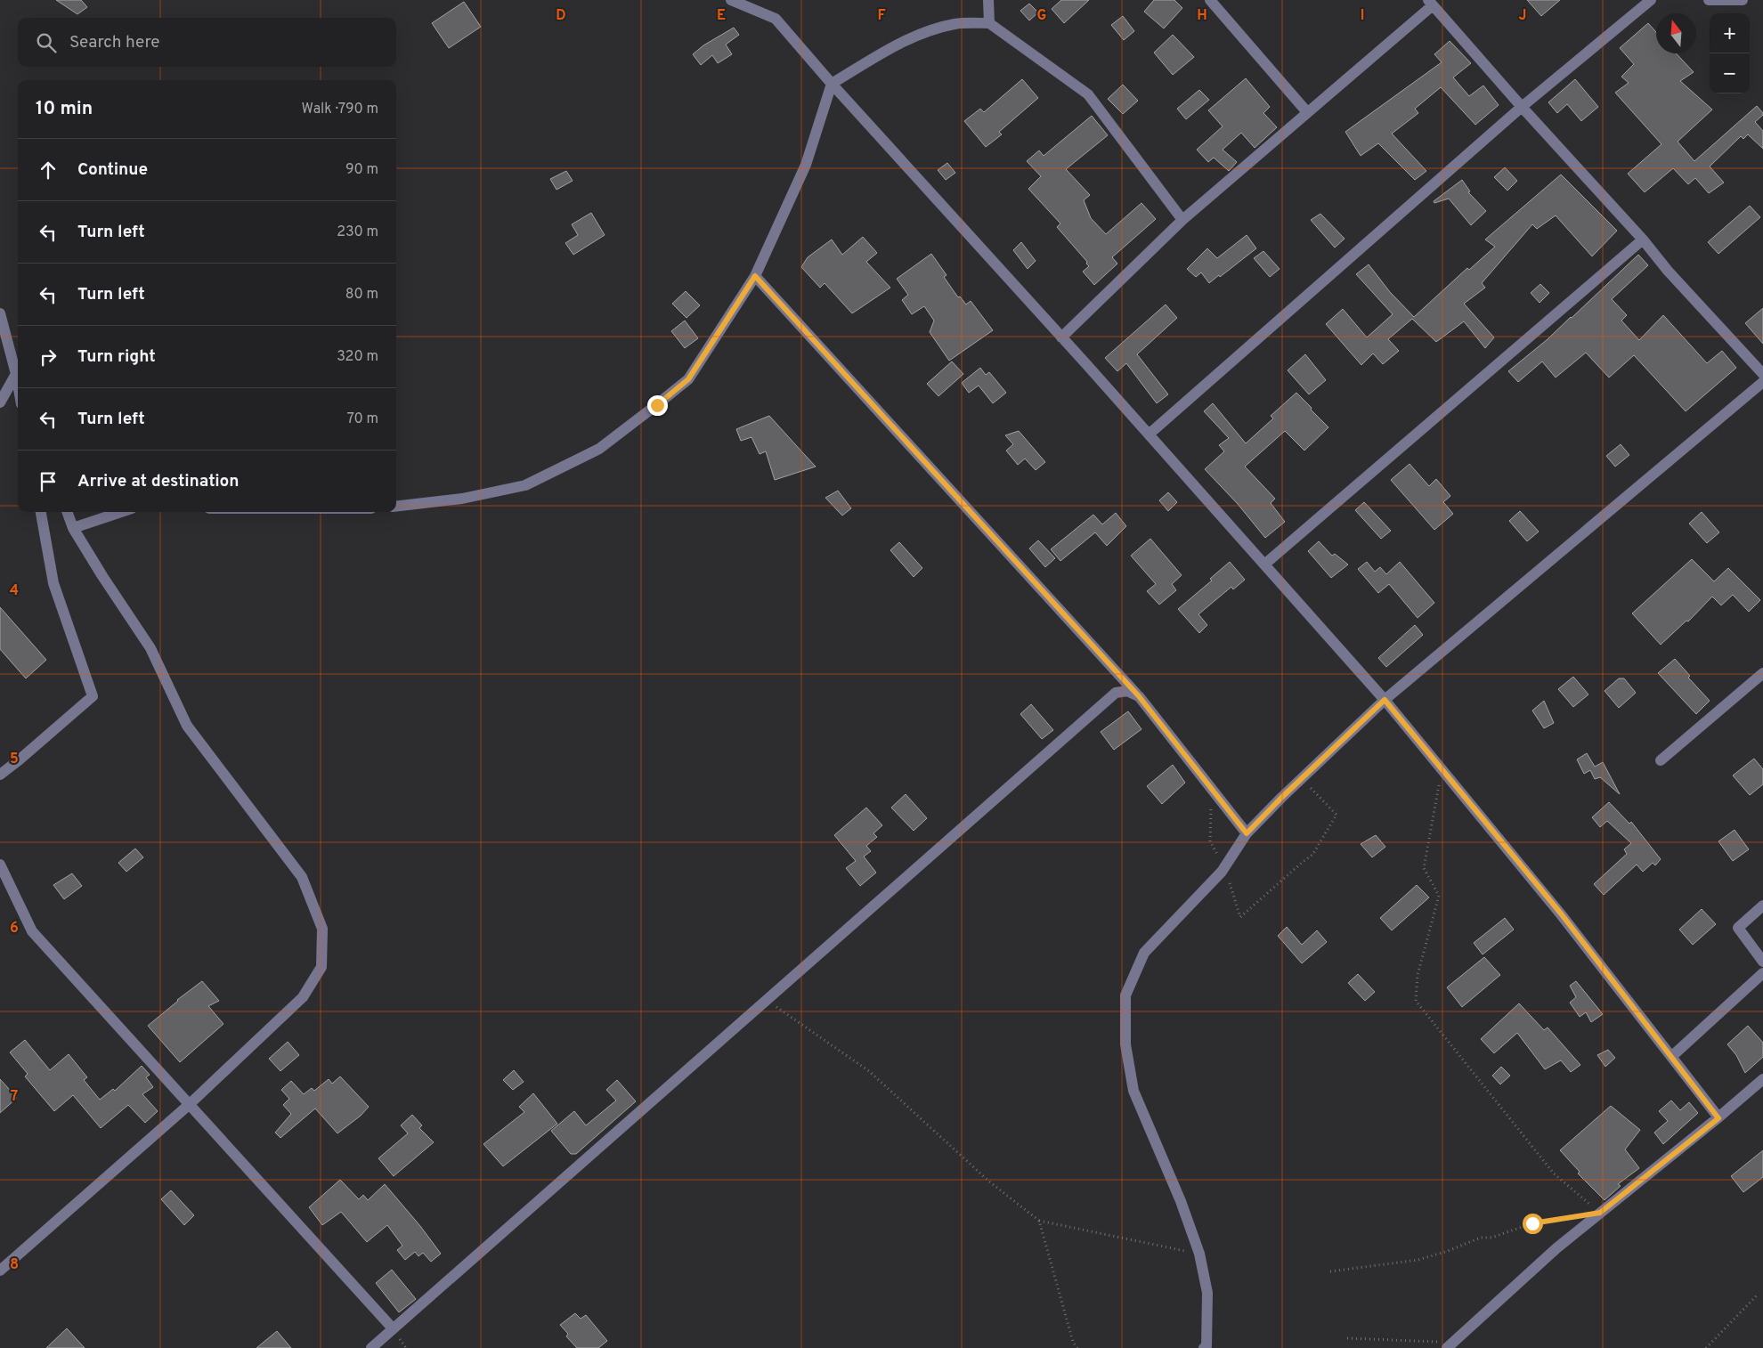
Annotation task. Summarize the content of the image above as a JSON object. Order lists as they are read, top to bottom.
{
  "north": "top",
  "page": {
    "map_buttons": ["+", "−"],
    "search": "Search here",
    "heading": ["10 min", "Walk · 790 m"],
    "list": [
      ["Continue", "90 m"],
      ["Turn left", "230 m"],
      ["Turn left", "80 m"],
      ["Turn right", "320 m"],
      ["Turn left", "70 m"],
      "Arrive at destination"
    ]
  },
  "grid": {
    "columns": [
      "D",
      "E",
      "F",
      "G",
      "H",
      "I",
      "J"
    ],
    "rows": [
      "4",
      "5",
      "6",
      "7",
      "8"
    ]
  }
}
